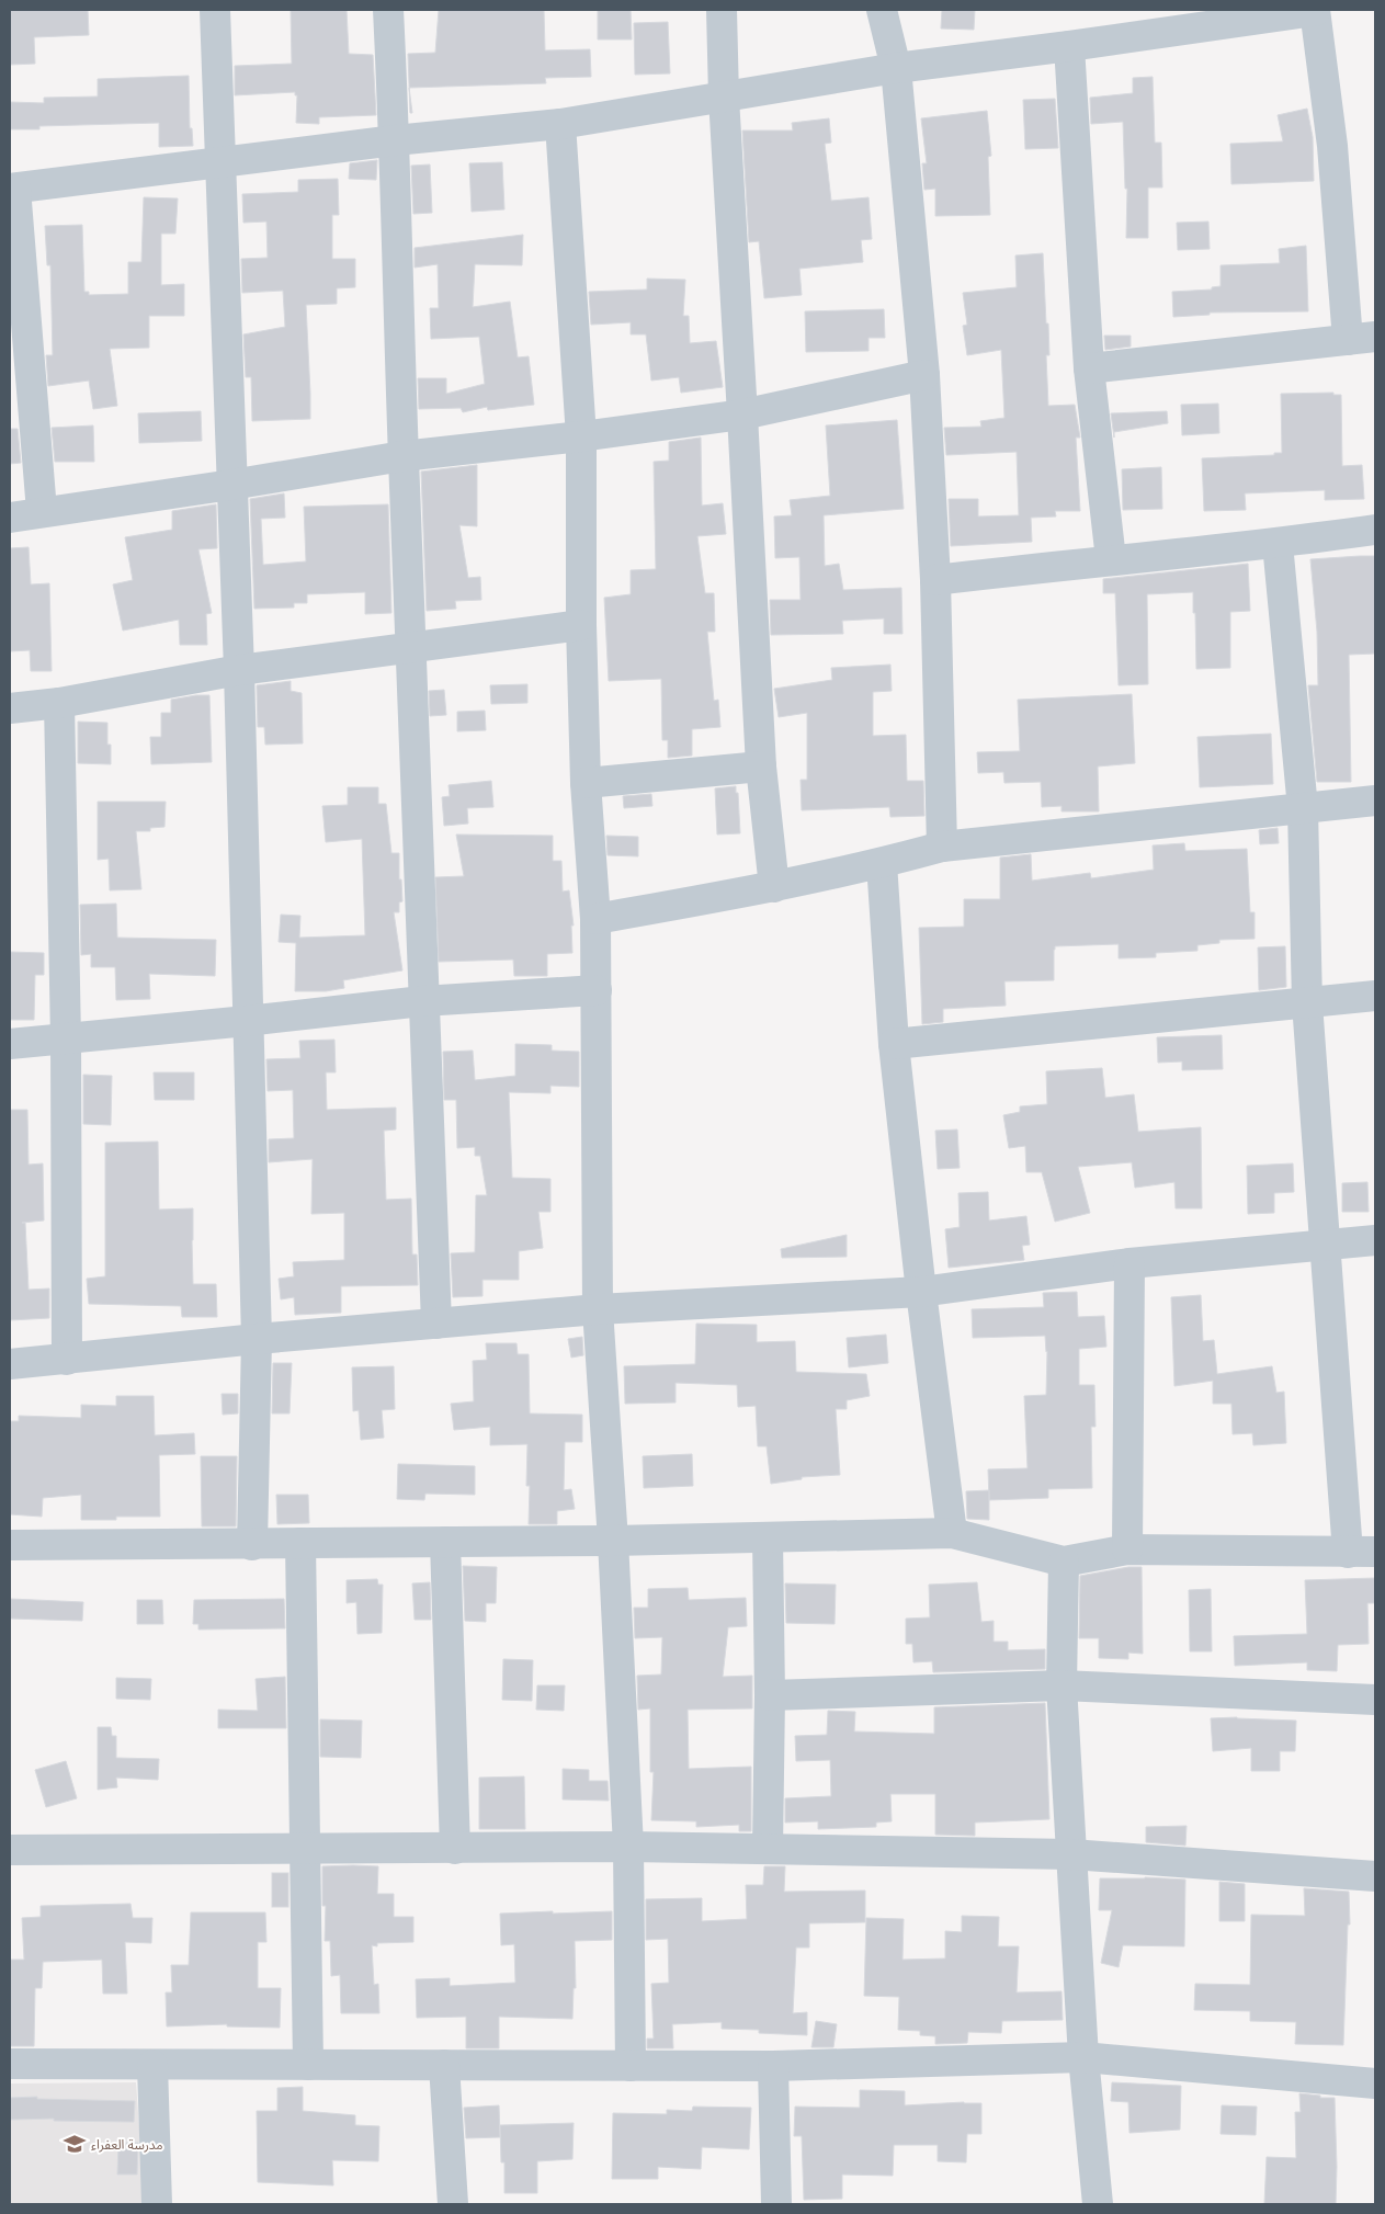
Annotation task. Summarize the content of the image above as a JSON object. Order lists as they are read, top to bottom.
{
  "places": {
    "school or university": ["مدرسة العفراء"]
  }
}
